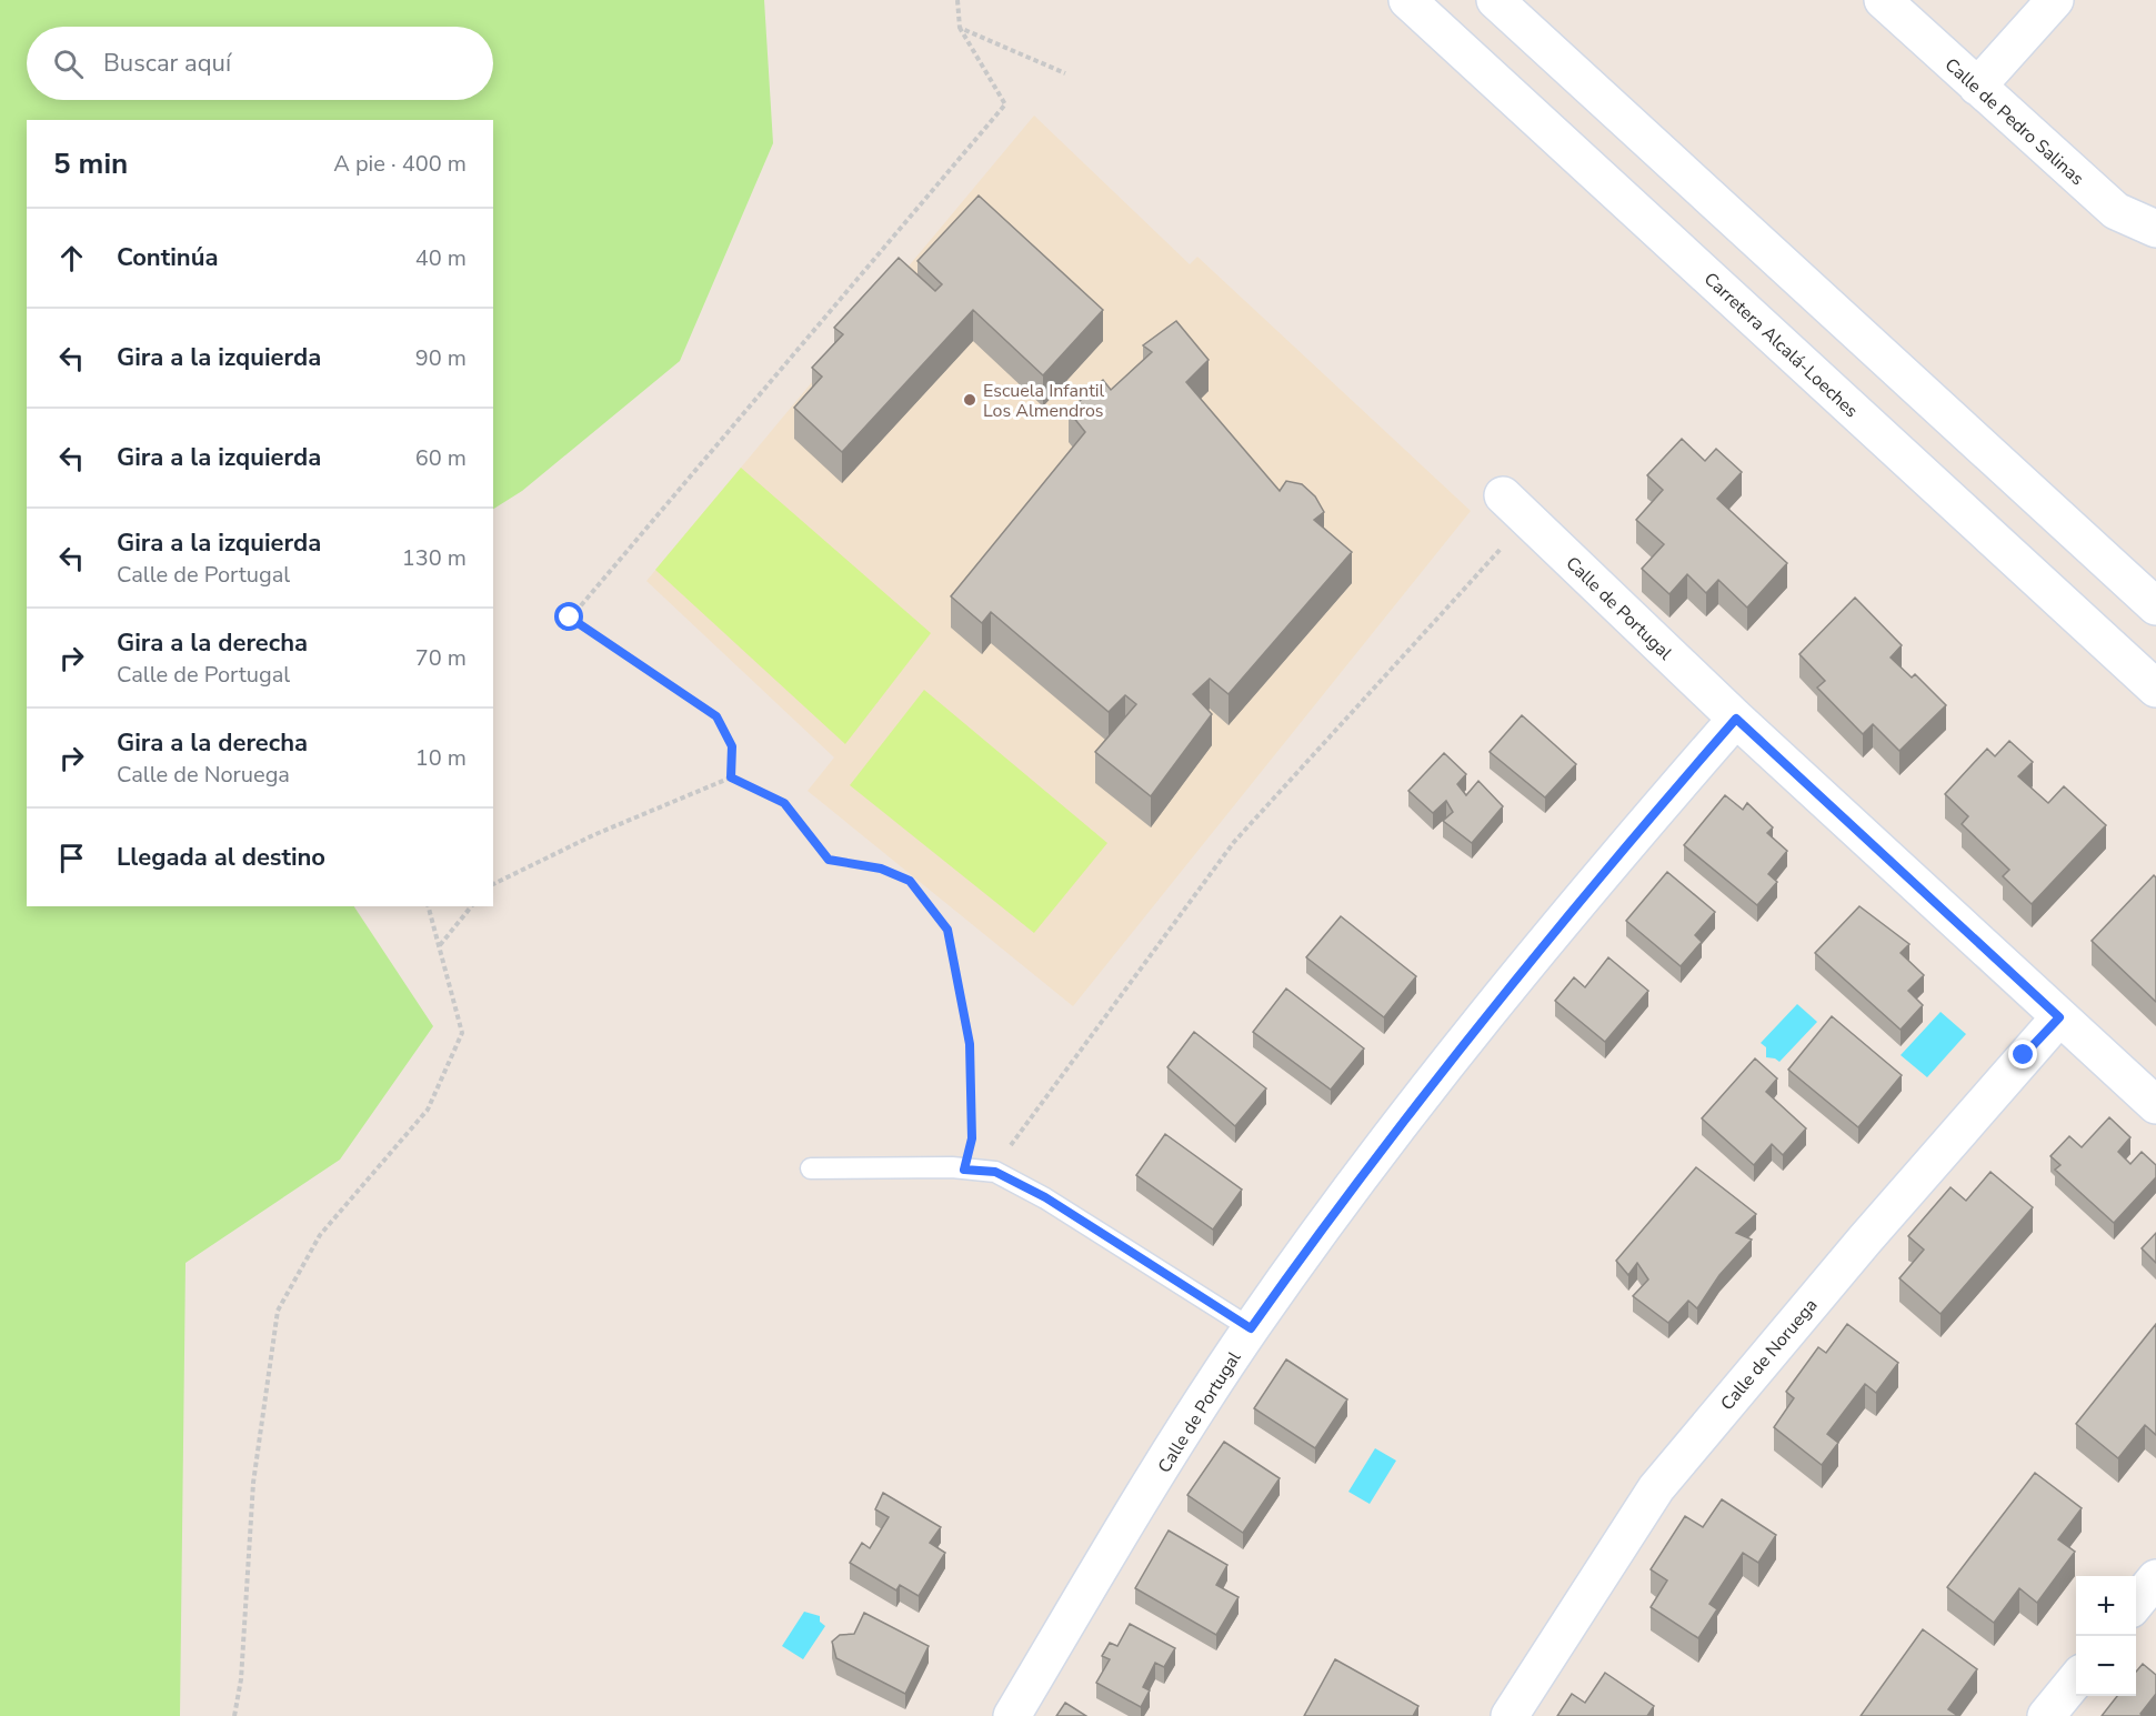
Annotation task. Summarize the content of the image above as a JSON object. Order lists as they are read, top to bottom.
{
  "streets": {
    "street": [
      "Calle de Pedro Salinas",
      "Carretera Alcalá-Loeches",
      "Calle de Portugal",
      "Calle de Noruega"
    ]
  },
  "crossings": [
    ["Calle de Portugal", "Calle de Noruega"]
  ],
  "places": ["Escuela Infantil Los Almendros"],
  "page": {
    "search": "Buscar aquí",
    "heading": ["5 min", "A pie · 400 m"],
    "list": [
      ["Continúa", "40 m"],
      ["Gira a la izquierda", "90 m"],
      ["Gira a la izquierda", "60 m"],
      ["Gira a la izquierda", "Calle de Portugal", "130 m"],
      ["Gira a la derecha", "Calle de Portugal", "70 m"],
      ["Gira a la derecha", "Calle de Noruega", "10 m"],
      "Llegada al destino"
    ],
    "map_buttons": ["+", "−"]
  }
}
